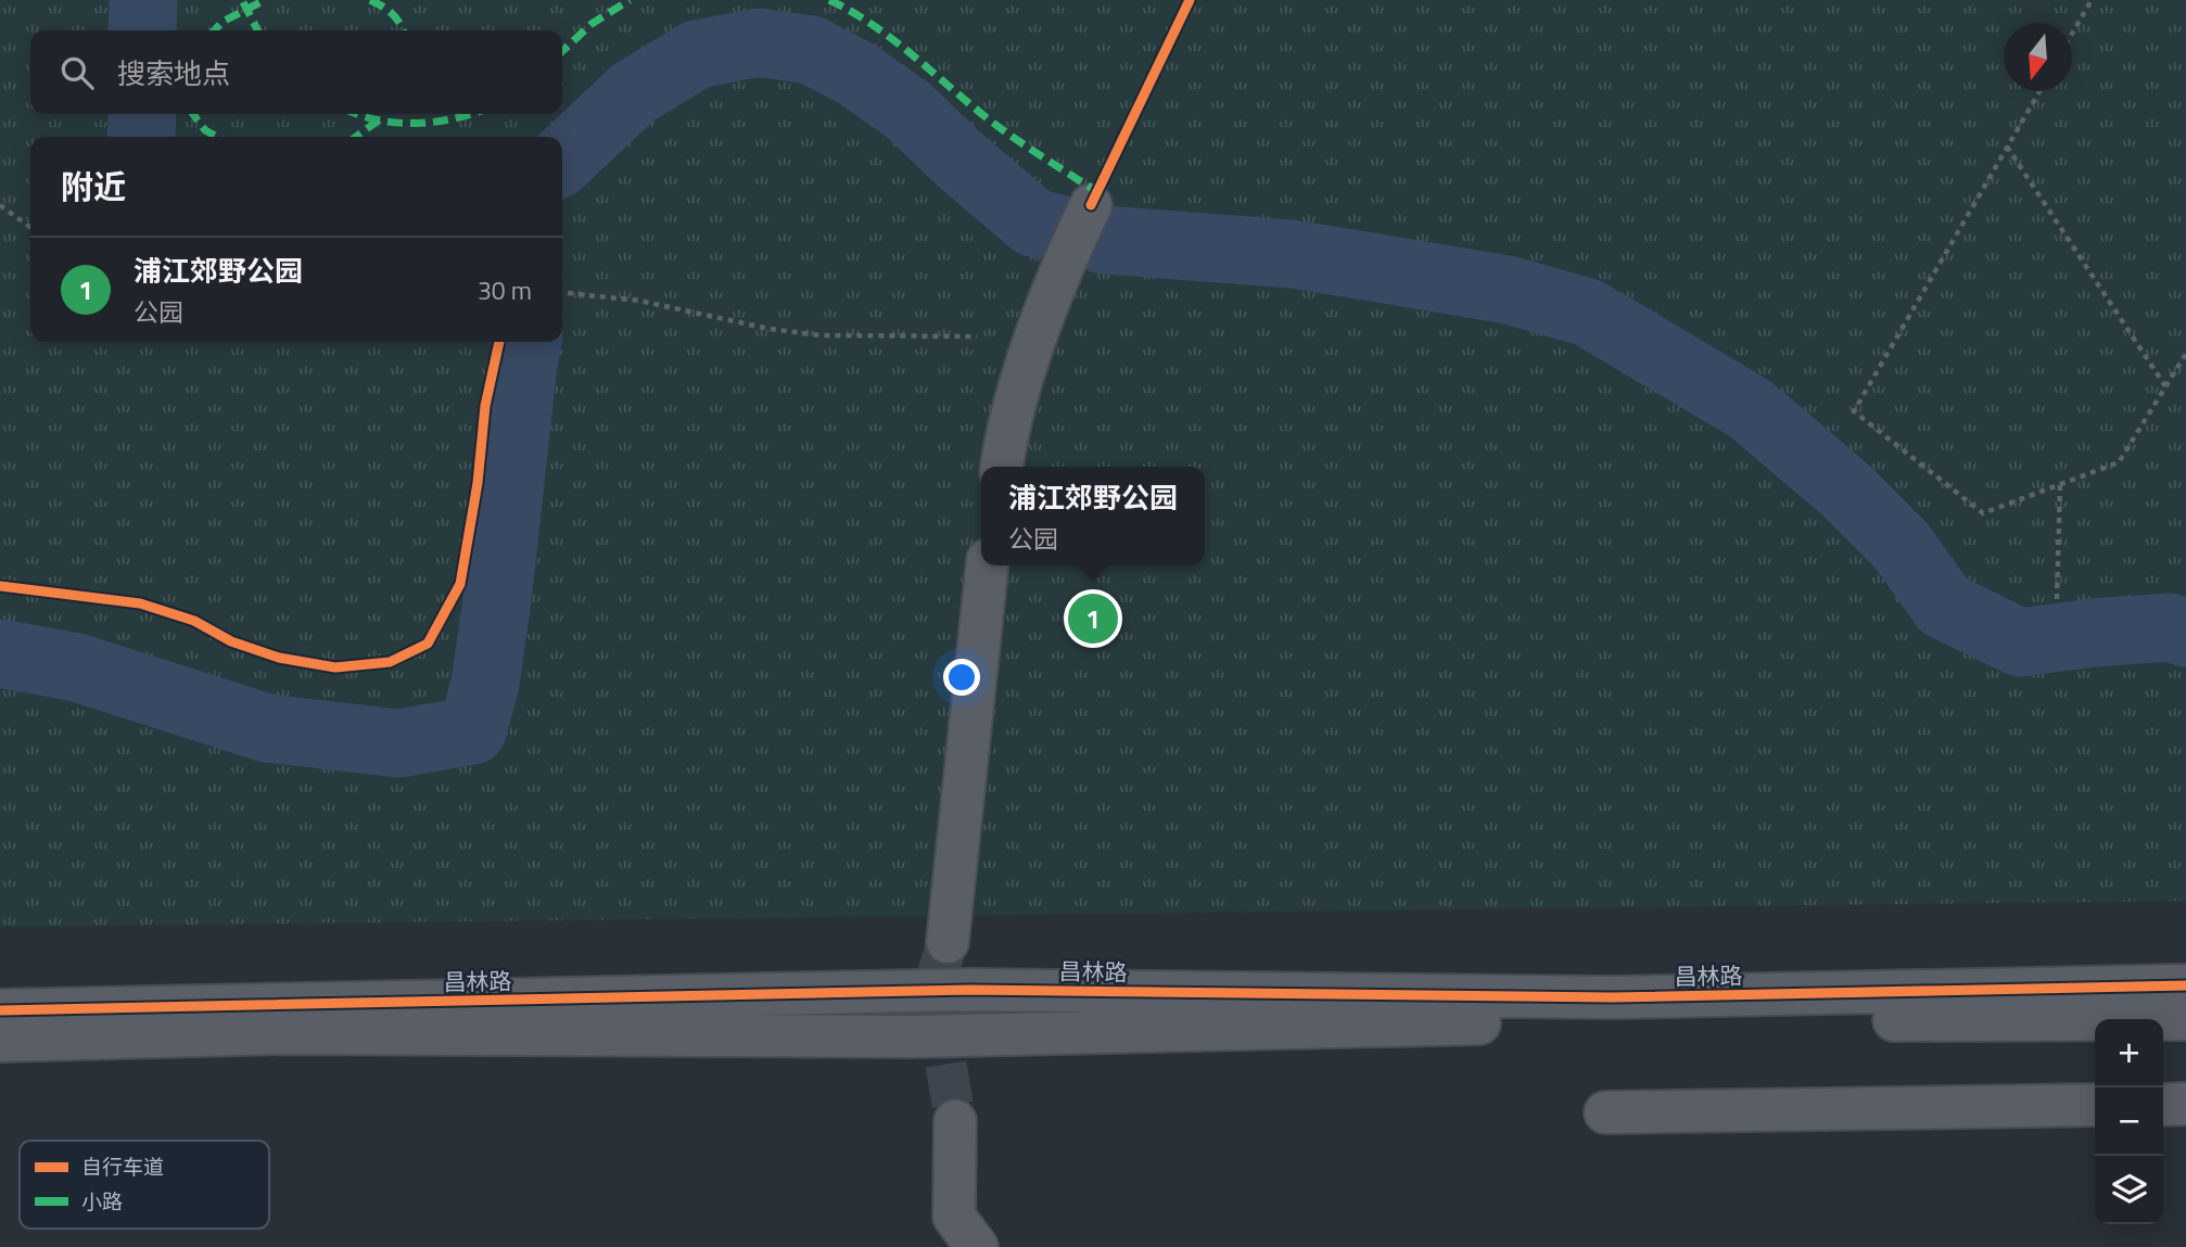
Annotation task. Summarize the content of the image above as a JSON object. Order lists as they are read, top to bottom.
{
  "streets": {
    "street": ["昌林路"]
  },
  "legend": ["自行车道", "小路"],
  "north": "bottom",
  "page": {
    "search": "搜索地点",
    "heading": "附近",
    "list": [
      {
        "mark": "1",
        "name": "浦江郊野公园",
        "note": "公园",
        "value": "30 m"
      }
    ],
    "popup": ["浦江郊野公园", "公园"],
    "pins": "1",
    "map_buttons": ["+", "−"]
  }
}
